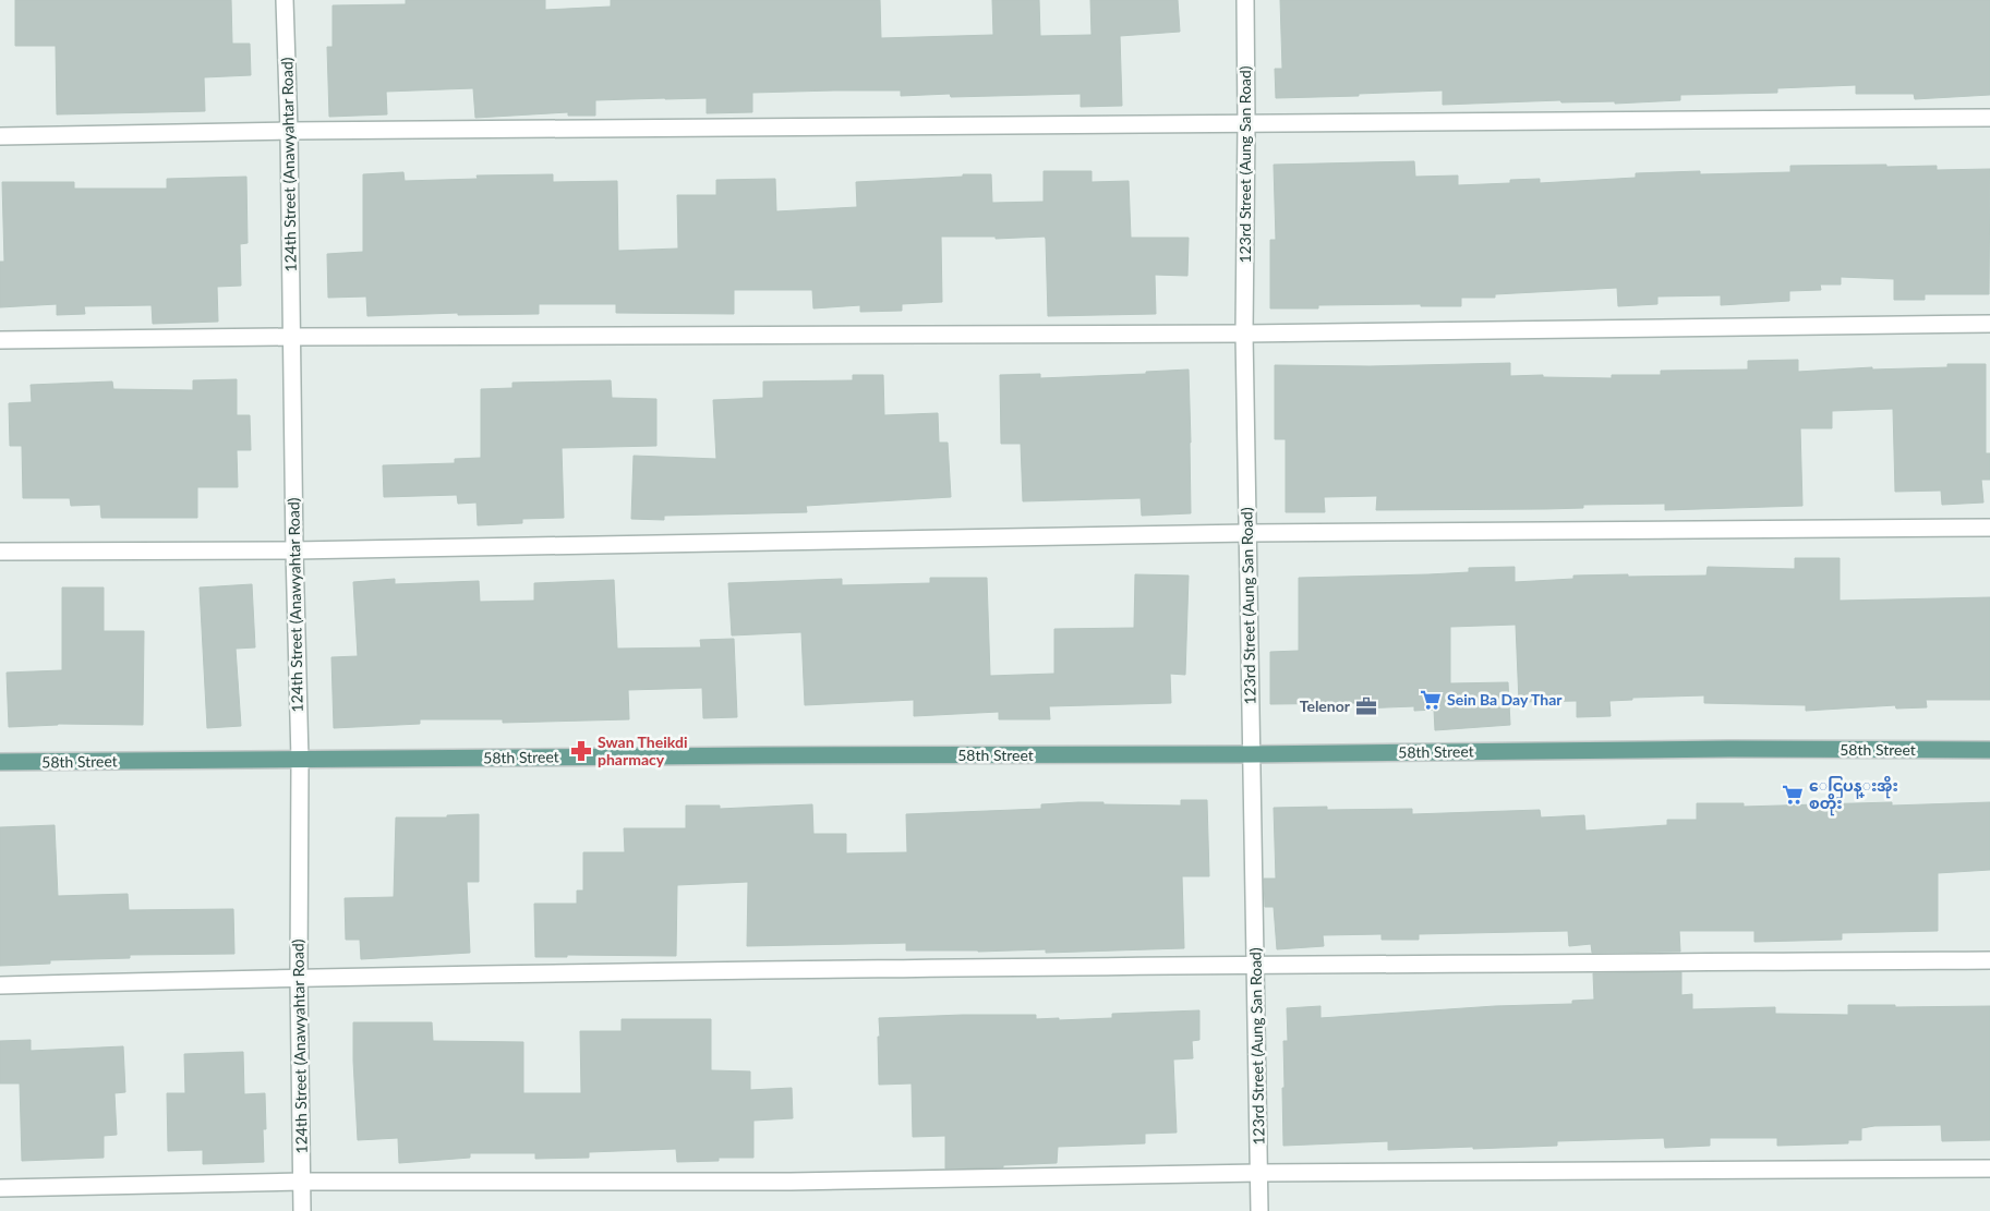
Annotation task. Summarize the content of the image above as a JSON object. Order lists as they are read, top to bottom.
{
  "streets": {
    "main road": ["58th Street"],
    "street": ["124th Street (Anawyahtar Road)", "123rd Street (Aung San Road)"]
  },
  "crossings": [
    ["124th Street (Anawyahtar Road)", "58th Street"],
    ["123rd Street (Aung San Road)", "58th Street"]
  ],
  "places": {
    "supermarket": ["Sein Ba Day Thar", "ေငြပန္းအိုး စတိုး"],
    "office": ["Telenor"],
    "pharmacy": ["Swan Theikdi pharmacy"]
  }
}
